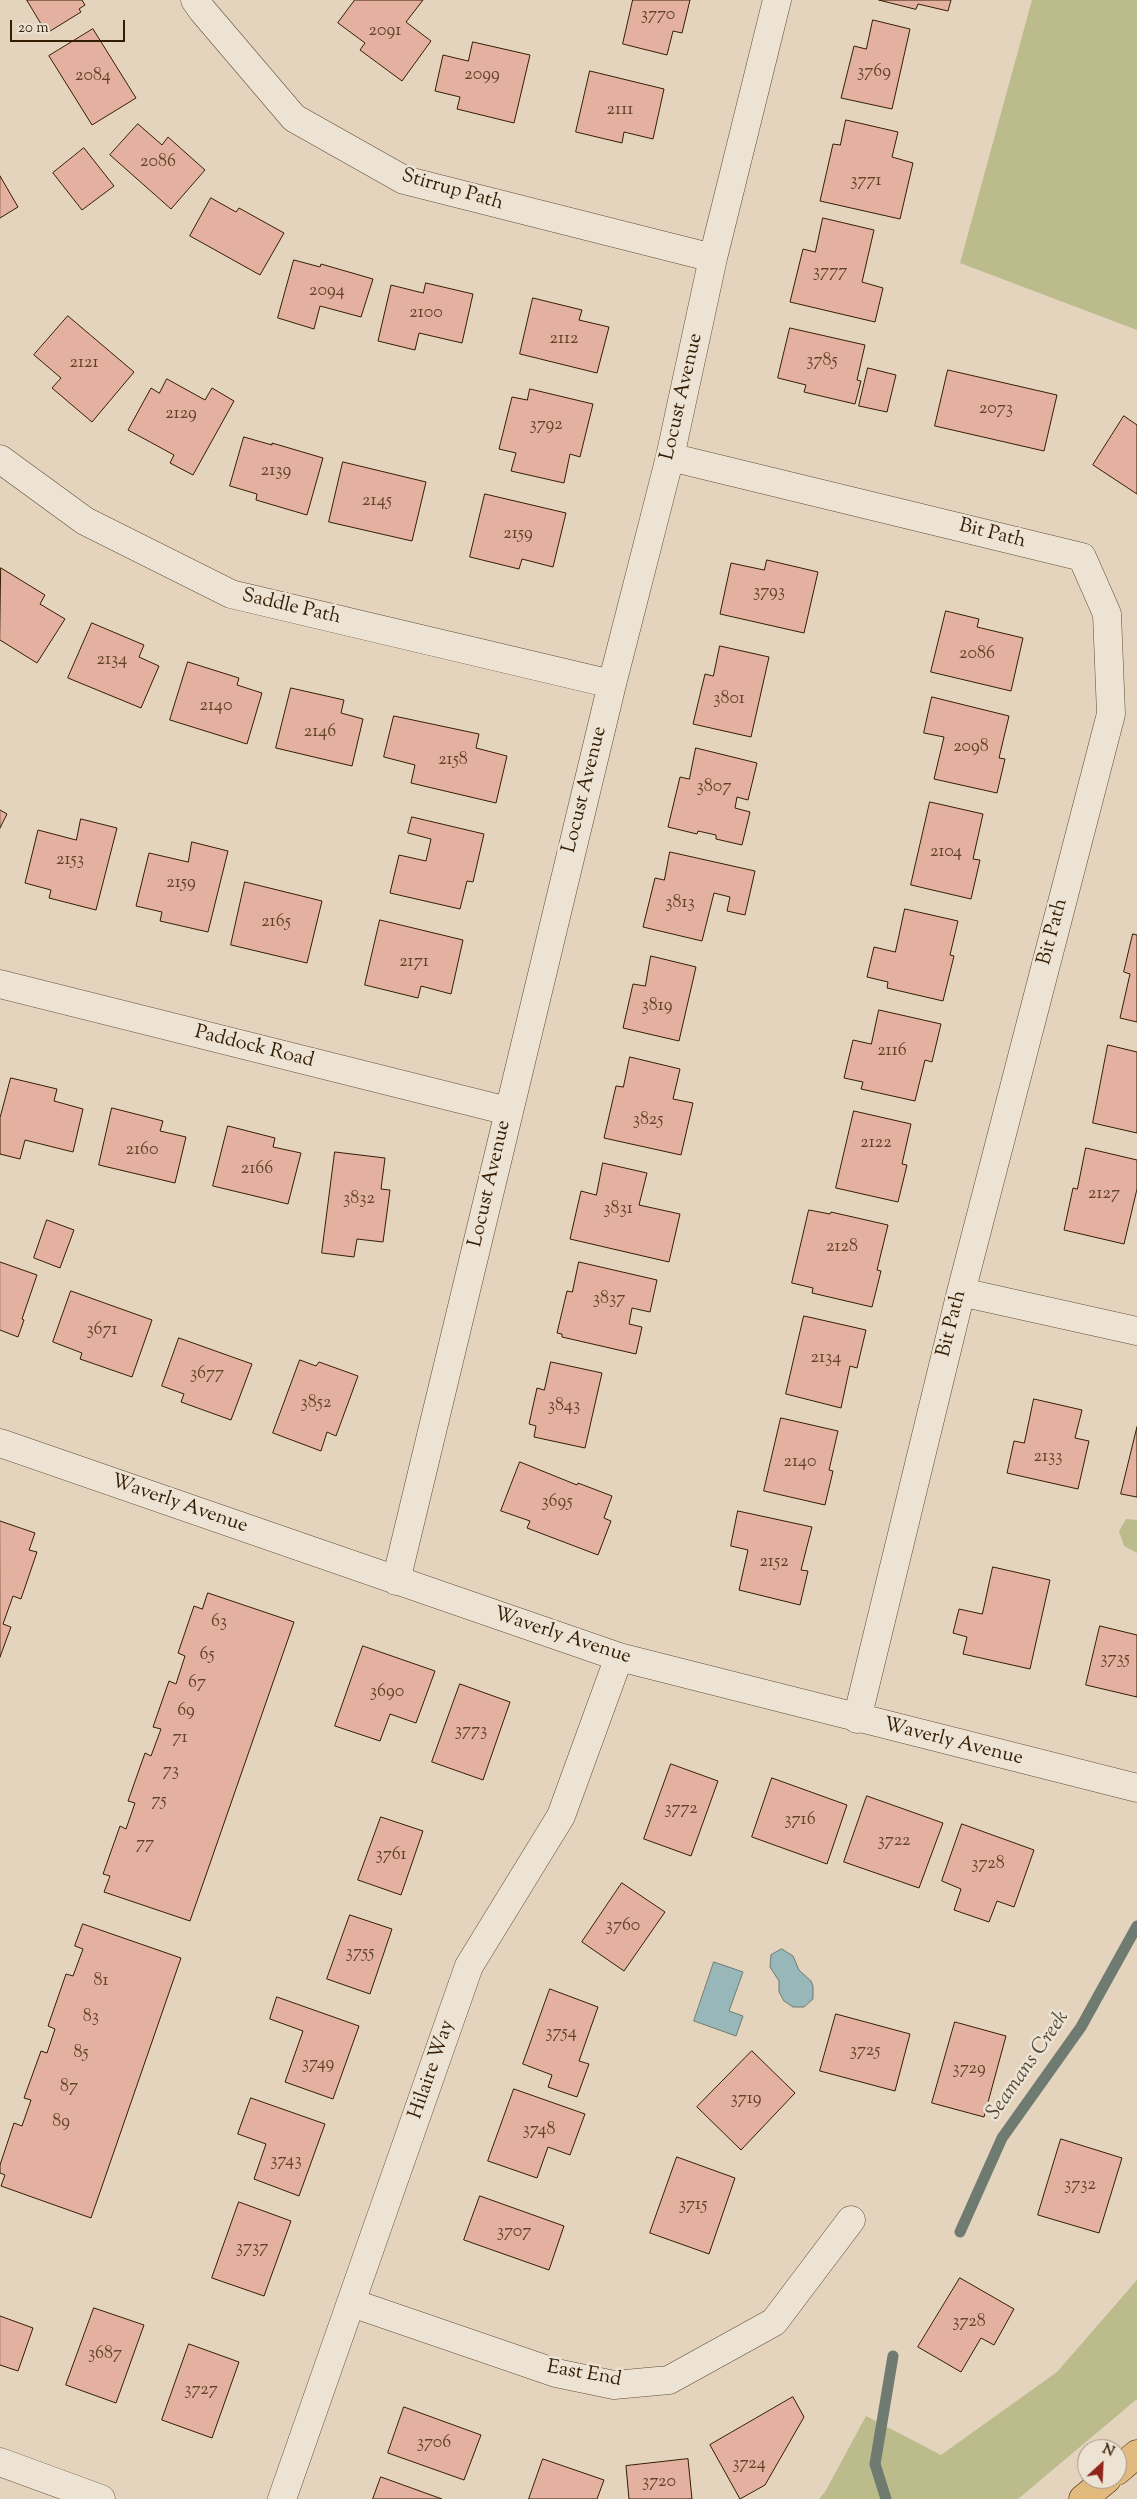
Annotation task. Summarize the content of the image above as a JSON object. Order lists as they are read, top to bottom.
{
  "streets": {
    "street": [
      "Stirrup Path",
      "Locust Avenue",
      "Bit Path",
      "Saddle Path",
      "Paddock Road",
      "Waverly Avenue",
      "Hilaire Way",
      "East End"
    ]
  },
  "crossings": [
    ["Stirrup Path", "Locust Avenue"],
    ["Locust Avenue", "Bit Path"],
    ["Locust Avenue", "Saddle Path"],
    ["Locust Avenue", "Paddock Road"],
    ["Locust Avenue", "Waverly Avenue"],
    ["Bit Path", "Waverly Avenue"],
    ["Waverly Avenue", "Hilaire Way"],
    ["Hilaire Way", "East End"]
  ],
  "water": ["Seamans Creek"],
  "house_numbers": [
    "3770",
    "2091",
    "3769",
    "2099",
    "2084",
    "2111",
    "2086",
    "3771",
    "3777",
    "2094",
    "2100",
    "2112",
    "3785",
    "2121",
    "2073",
    "2129",
    "3792",
    "2139",
    "2145",
    "2159",
    "3793",
    "2086",
    "2134",
    "3801",
    "2140",
    "2146",
    "2098",
    "2158",
    "3807",
    "2104",
    "2153",
    "2159",
    "3813",
    "2165",
    "2171",
    "3819",
    "2116",
    "3825",
    "2122",
    "2160",
    "2166",
    "2127",
    "3832",
    "3831",
    "2128",
    "3837",
    "3671",
    "2134",
    "3677",
    "3852",
    "3843",
    "2133",
    "2140",
    "3695",
    "2152",
    "63",
    "65",
    "3735",
    "67",
    "3690",
    "69",
    "3773",
    "71",
    "73",
    "75",
    "3772",
    "3716",
    "3722",
    "77",
    "3761",
    "3728",
    "3760",
    "3755",
    "81",
    "83",
    "3754",
    "3725",
    "85",
    "3749",
    "3729",
    "87",
    "3719",
    "89",
    "3748",
    "3743",
    "3732",
    "3715",
    "3707",
    "3737",
    "3728",
    "3687",
    "3727",
    "3706",
    "3724",
    "3720"
  ],
  "scale_bar": "20 m",
  "north": "top right"
}
